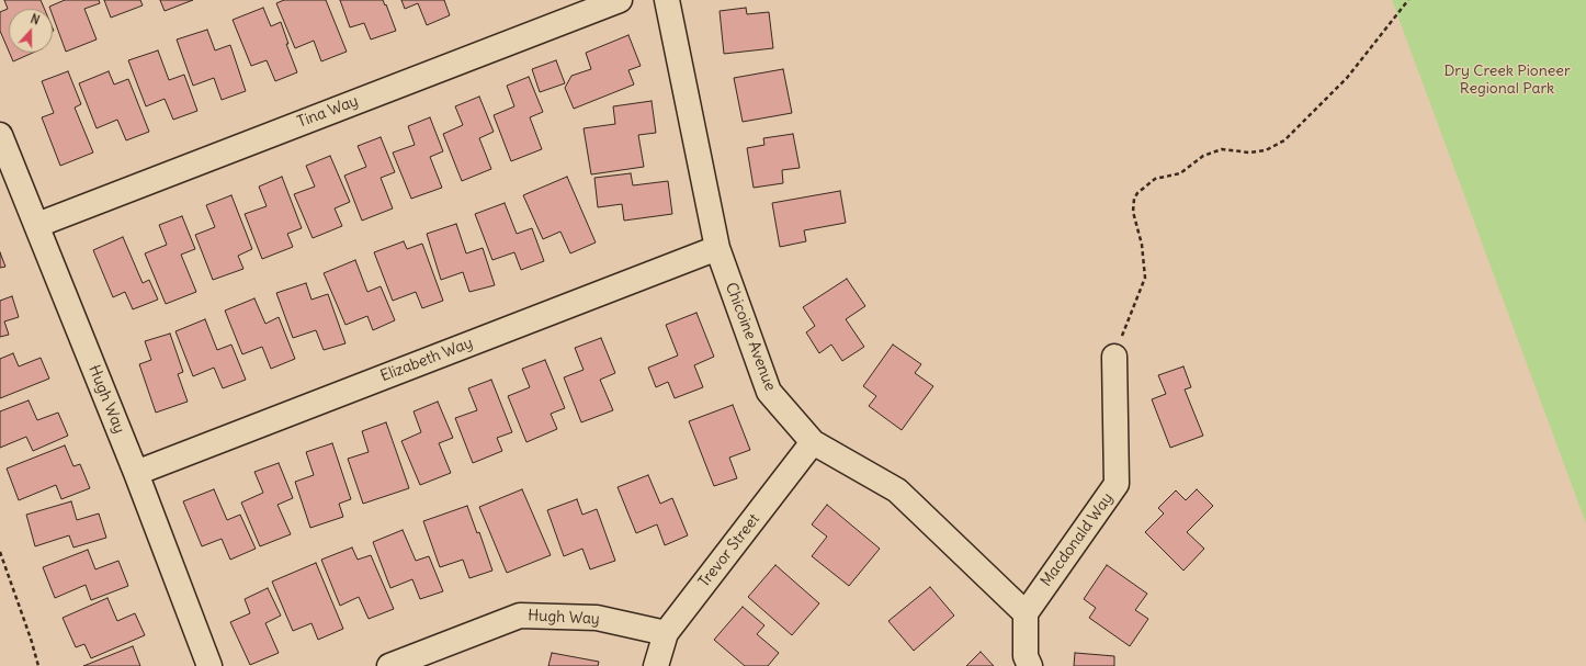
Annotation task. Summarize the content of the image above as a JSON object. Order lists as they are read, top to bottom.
{
  "streets": {
    "street": [
      "Tina Way",
      "Chicoine Avenue",
      "Elizabeth Way",
      "Hugh Way",
      "Macdonald Way",
      "Trevor Street"
    ]
  },
  "crossings": [
    ["Tina Way", "Hugh Way"],
    ["Chicoine Avenue", "Elizabeth Way"],
    ["Chicoine Avenue", "Macdonald Way"],
    ["Chicoine Avenue", "Trevor Street"],
    ["Elizabeth Way", "Hugh Way"],
    ["Hugh Way", "Trevor Street"]
  ],
  "parks": ["Dry Creek Pioneer Regional Park"],
  "north": "top"
}
